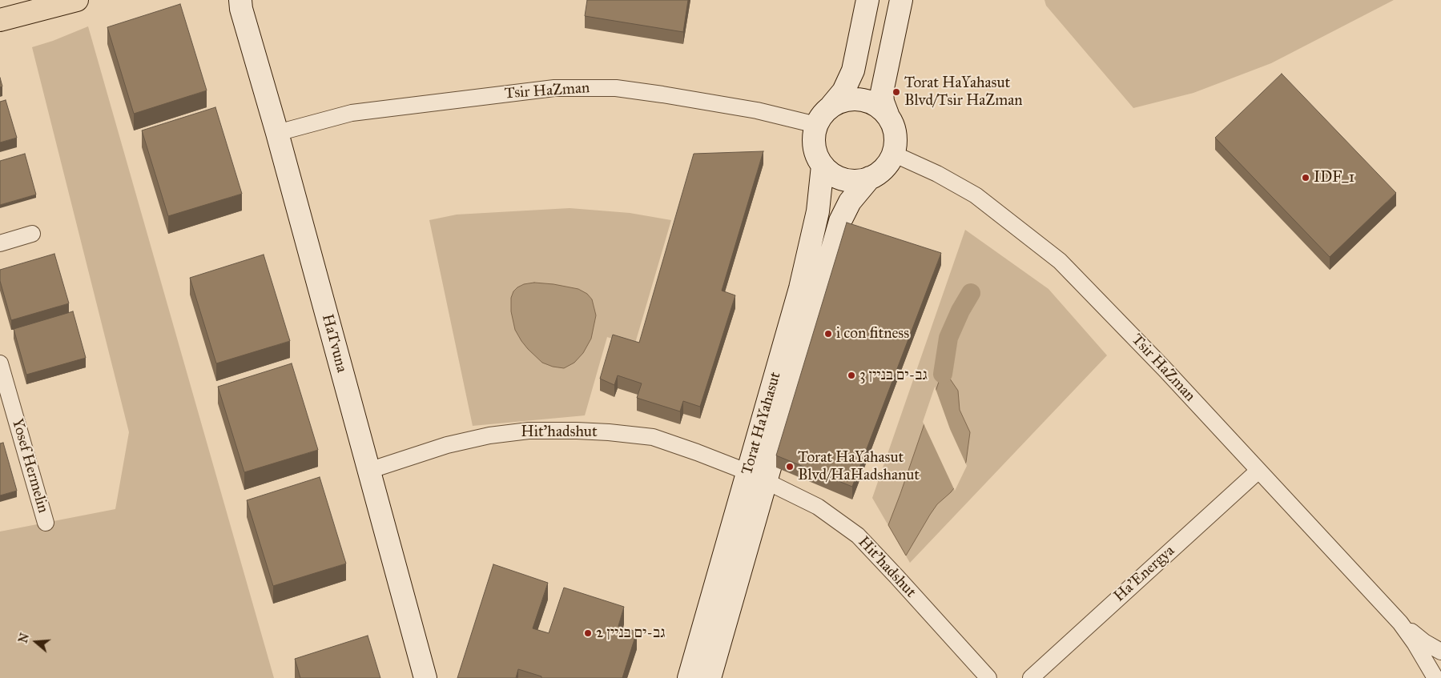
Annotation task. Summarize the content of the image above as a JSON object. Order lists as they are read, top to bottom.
{
  "streets": {
    "street": [
      "Tsir HaZman",
      "HaTvuna",
      "Torat HaYahasut",
      "Hit'hadshut",
      "Yosef Hermelin",
      "Ha'Energya"
    ]
  },
  "crossings": [
    ["Tsir HaZman", "HaTvuna"],
    ["Tsir HaZman", "Torat HaYahasut"],
    ["Tsir HaZman", "Ha'Energya"],
    ["HaTvuna", "Hit'hadshut"],
    ["Torat HaYahasut", "Hit'hadshut"]
  ],
  "places": [
    "Torat HaYahasut Blvd/Tsir HaZman",
    "IDF_1",
    "i con fitness",
    "גב-ים בניין 3",
    "Torat HaYahasut Blvd/HaHadshanut",
    "גב-ים בניין 2"
  ],
  "north": "left"
}
